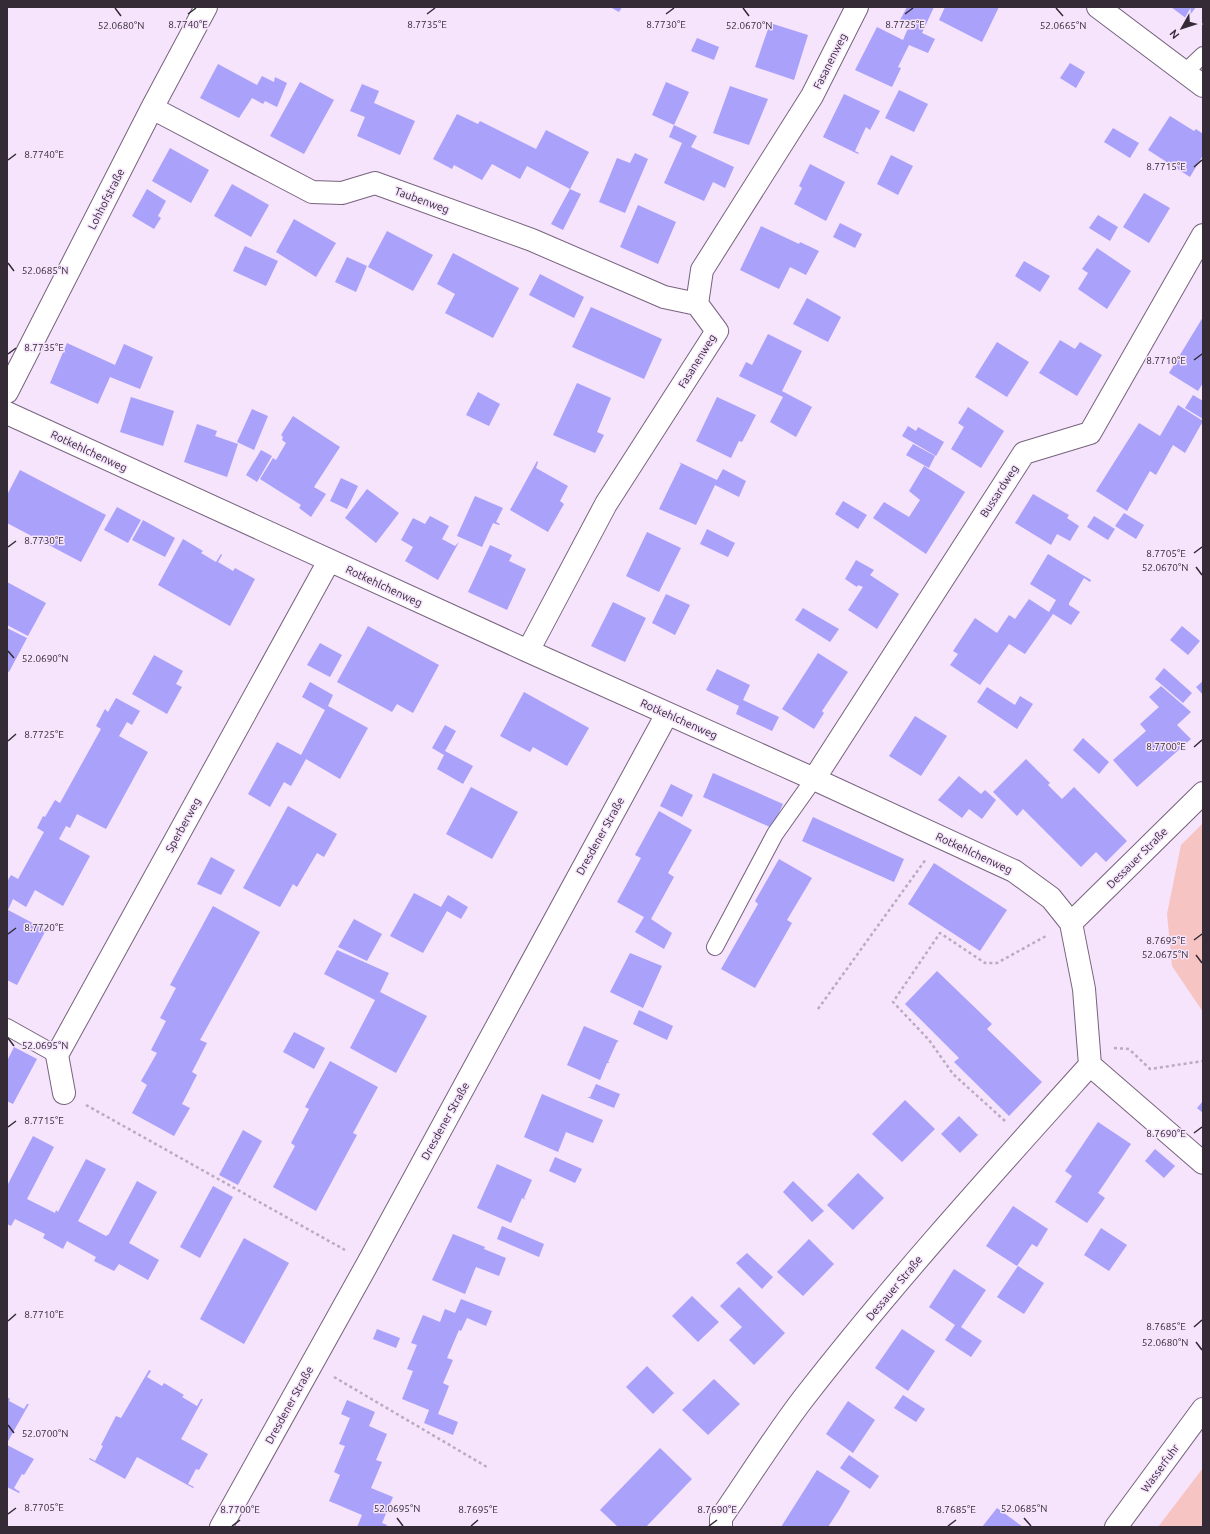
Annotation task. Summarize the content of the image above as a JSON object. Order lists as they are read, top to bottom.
{
  "streets": {
    "street": [
      "Fasanenweg",
      "Lohhofstraße",
      "Taubenweg",
      "Rotkehlchenweg",
      "Bussardweg",
      "Sperberweg",
      "Dresdener Straße",
      "Dessauer Straße",
      "Wasserfuhr"
    ]
  },
  "crossings": [
    ["Fasanenweg", "Taubenweg"],
    ["Fasanenweg", "Rotkehlchenweg"],
    ["Lohhofstraße", "Taubenweg"],
    ["Rotkehlchenweg", "Bussardweg"],
    ["Rotkehlchenweg", "Sperberweg"],
    ["Rotkehlchenweg", "Dresdener Straße"],
    ["Rotkehlchenweg", "Dessauer Straße"]
  ],
  "north": "bottom left",
  "coordinates": [
    "8.7740°E",
    "8.7735°E",
    "8.7730°E",
    "8.7725°E",
    "52.0680°N",
    "52.0670°N",
    "52.0665°N",
    "8.7715°E",
    "52.0685°N",
    "8.7710°E",
    "8.7705°E",
    "52.0690°N",
    "8.7700°E",
    "8.7720°E",
    "8.7695°E",
    "52.0675°N",
    "52.0695°N",
    "8.7690°E",
    "8.7685°E",
    "52.0700°N"
  ]
}
